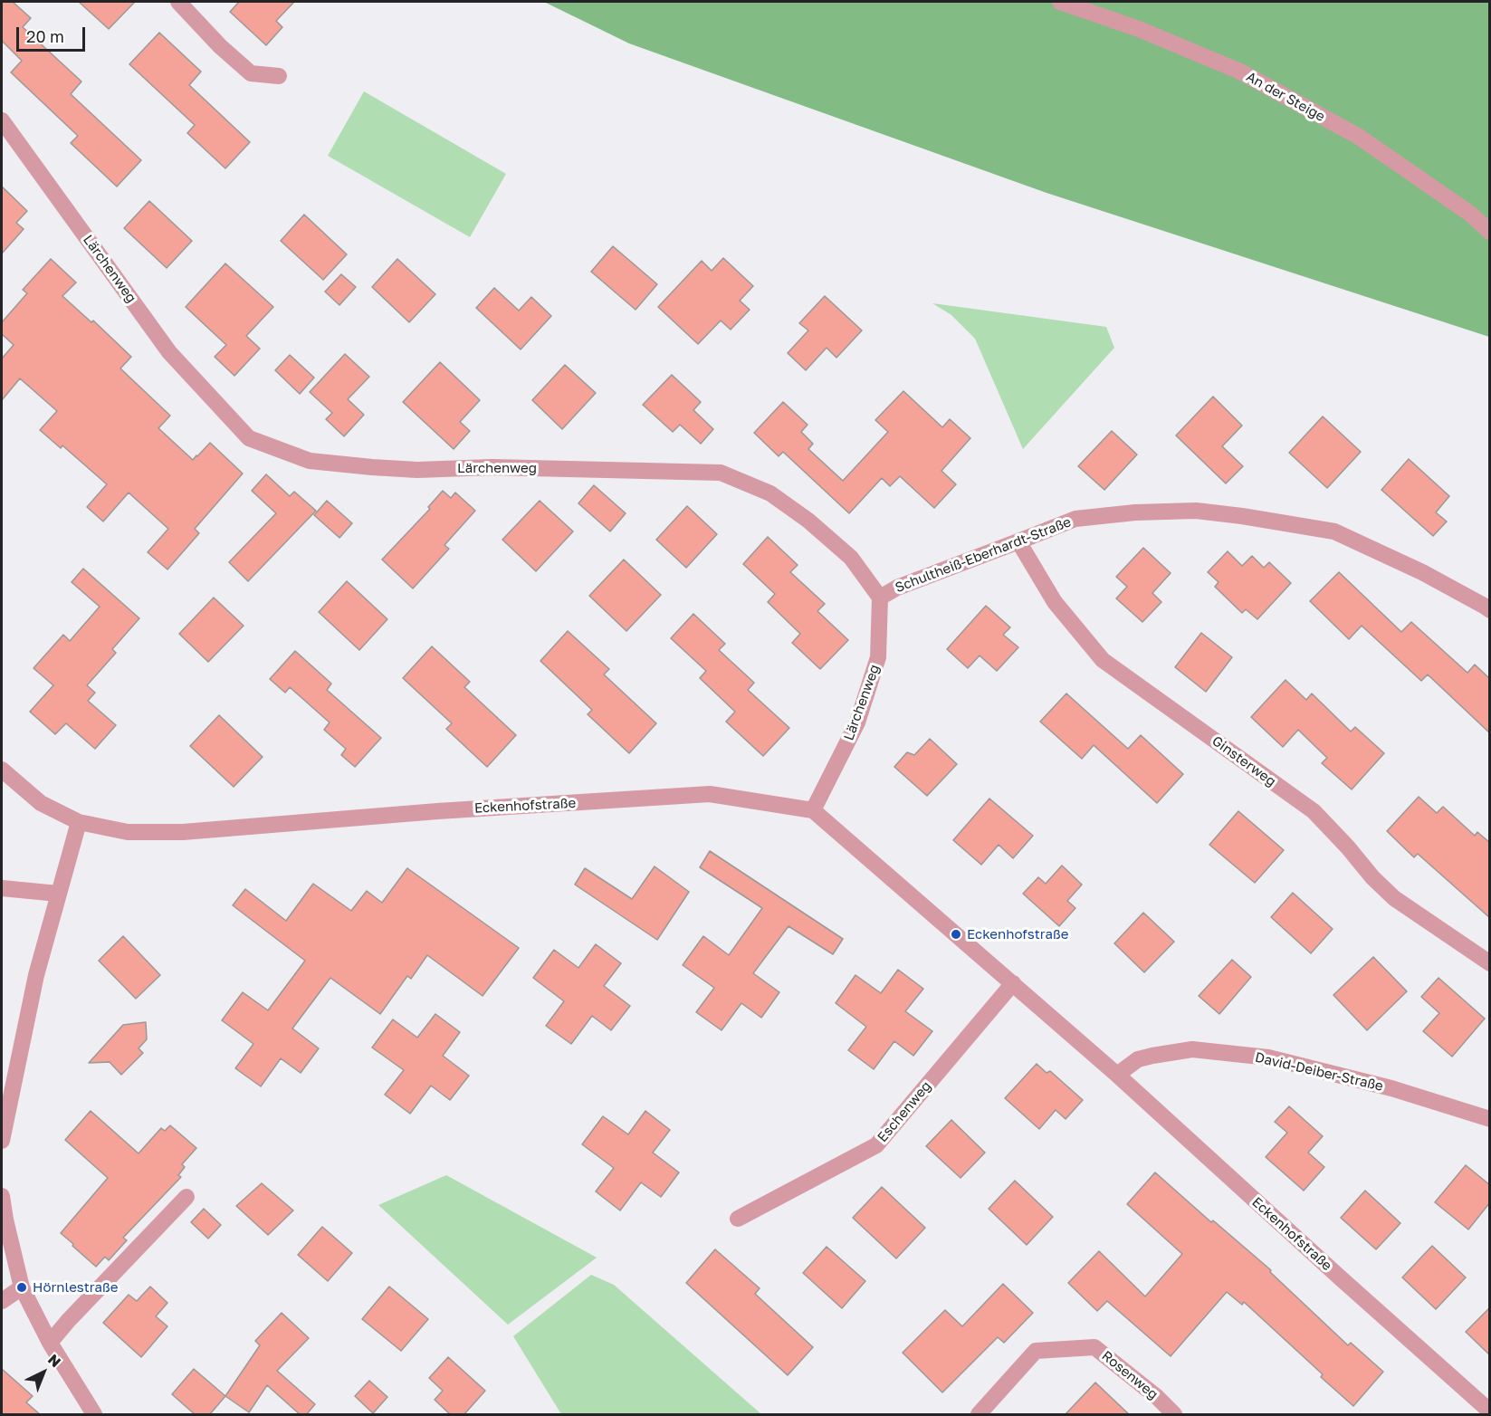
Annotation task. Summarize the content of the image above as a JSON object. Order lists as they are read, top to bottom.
{
  "streets": {
    "street": [
      "An der Steige",
      "Lärchenweg",
      "Schultheiß-Eberhardt-Straße",
      "Ginsterweg",
      "Eckenhofstraße",
      "David-Deiber-Straße",
      "Eschenweg",
      "Rosenweg"
    ]
  },
  "crossings": [
    ["Lärchenweg", "Schultheiß-Eberhardt-Straße"],
    ["Lärchenweg", "Eckenhofstraße"],
    ["Schultheiß-Eberhardt-Straße", "Ginsterweg"],
    ["Eckenhofstraße", "David-Deiber-Straße"],
    ["Eckenhofstraße", "Eschenweg"]
  ],
  "places": ["Eckenhofstraße", "Hörnlestraße"],
  "scale_bar": "20 m",
  "north": "top right"
}
